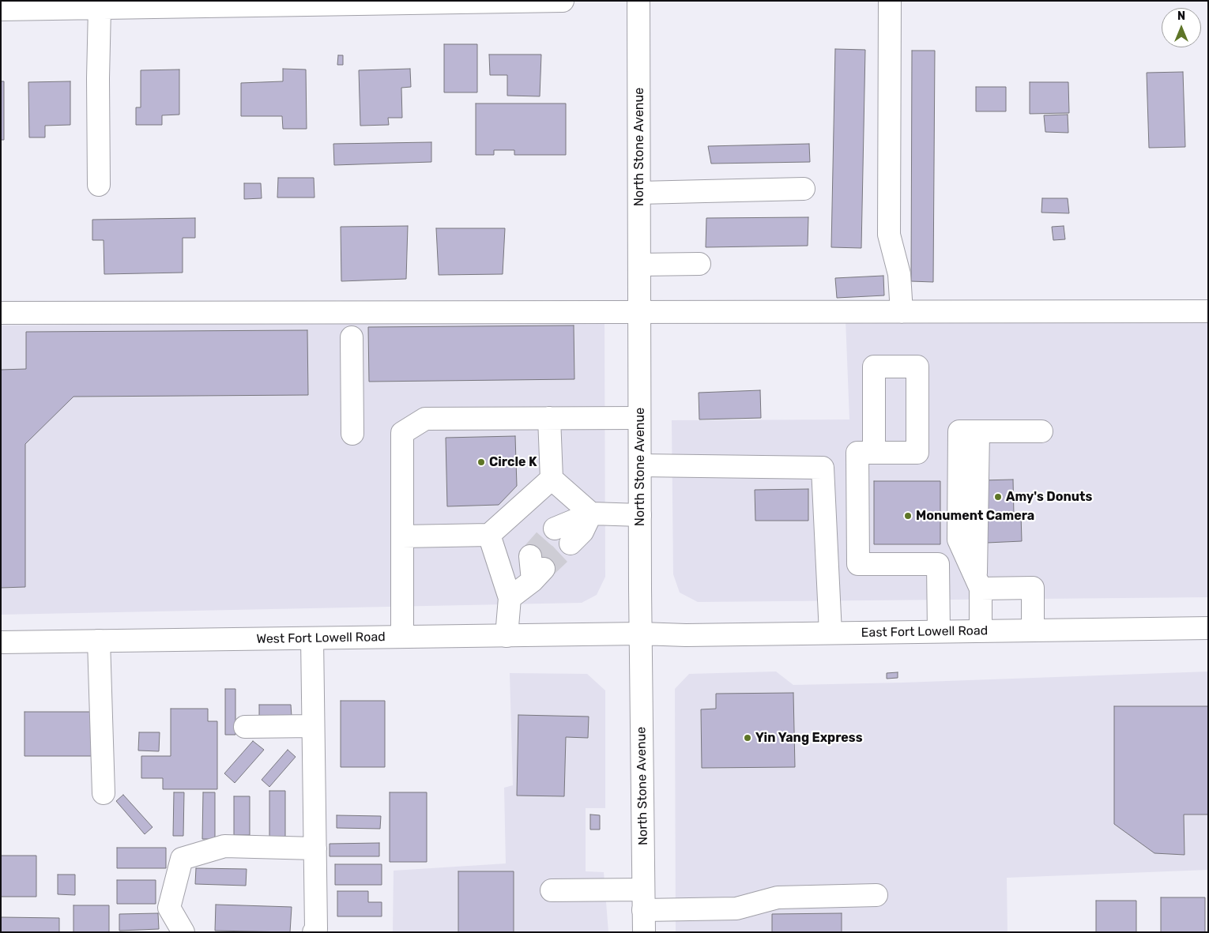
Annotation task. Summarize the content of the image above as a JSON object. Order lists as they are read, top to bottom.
{
  "streets": {
    "main road": ["North Stone Avenue", "East Fort Lowell Road", "West Fort Lowell Road"]
  },
  "crossings": [
    ["North Stone Avenue", "East Fort Lowell Road"],
    ["North Stone Avenue", "West Fort Lowell Road"],
    ["East Fort Lowell Road", "West Fort Lowell Road"]
  ],
  "places": [
    "Circle K",
    "Amy's Donuts",
    "Monument Camera",
    "Yin Yang Express"
  ],
  "north": "top"
}
